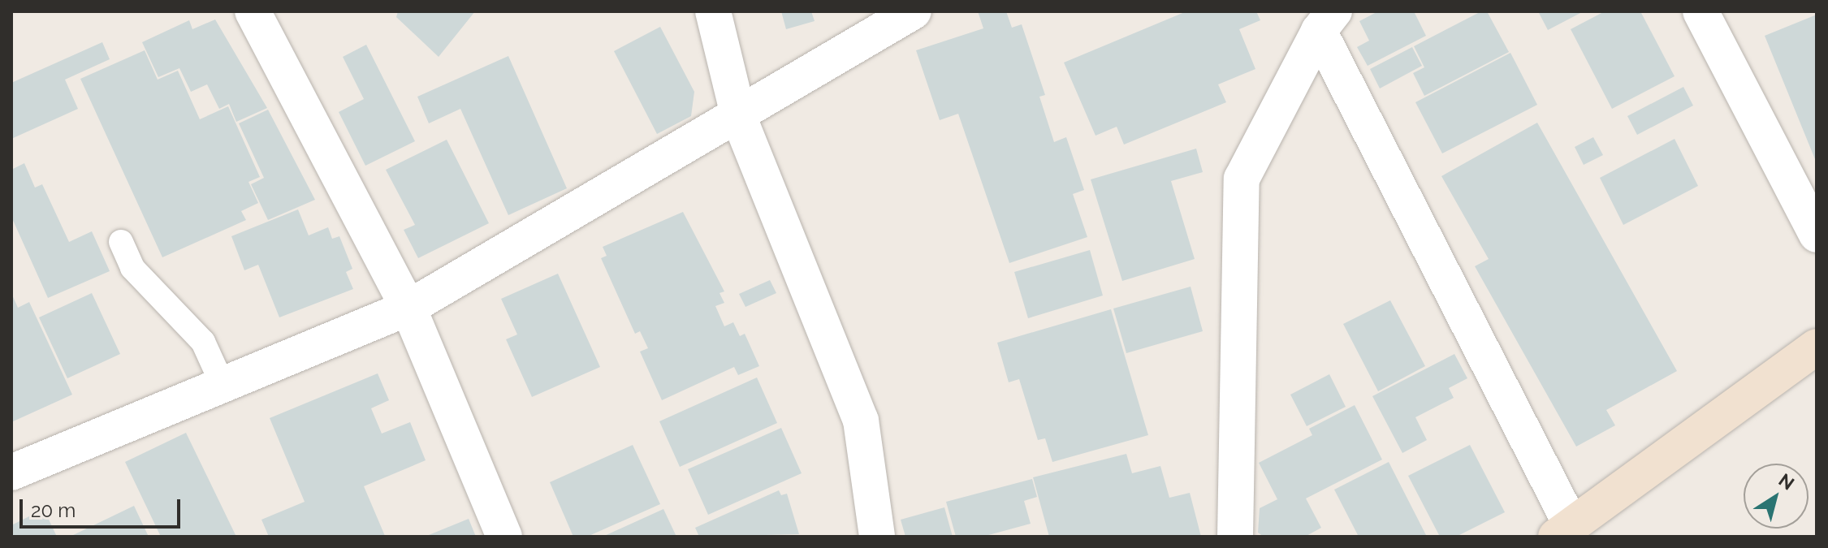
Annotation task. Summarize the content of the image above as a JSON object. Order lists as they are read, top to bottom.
{
  "scale_bar": "20 m",
  "north": "top right"
}
